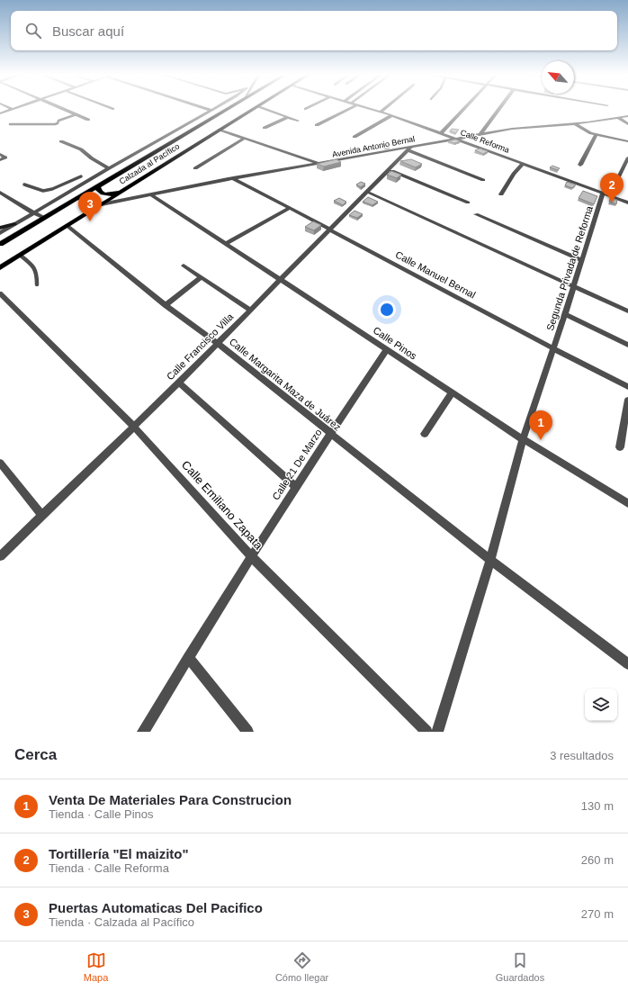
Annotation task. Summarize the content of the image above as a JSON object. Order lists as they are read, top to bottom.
{
  "streets": {
    "main road": ["Calzada al Pacífico"],
    "street": [
      "Calle Reforma",
      "Avenida Antonio Bernal",
      "Segunda Privada de Reforma",
      "Calle Manuel Bernal",
      "Calle Pinos",
      "Calle Francisco Villa",
      "Calle Margarita Maza de Juárez",
      "Calle 21 De Marzo",
      "Calle Emiliano Zapata"
    ]
  },
  "crossings": [
    ["Calle Reforma", "Avenida Antonio Bernal"],
    ["Calle Reforma", "Segunda Privada de Reforma"],
    ["Avenida Antonio Bernal", "Calzada al Pacífico"],
    ["Avenida Antonio Bernal", "Calle Manuel Bernal"],
    ["Avenida Antonio Bernal", "Calle Pinos"],
    ["Avenida Antonio Bernal", "Calle Francisco Villa"],
    ["Calzada al Pacífico", "Calle Margarita Maza de Juárez"],
    ["Segunda Privada de Reforma", "Calle Manuel Bernal"],
    ["Calle Manuel Bernal", "Calle Francisco Villa"],
    ["Calle Pinos", "Calle Francisco Villa"],
    ["Calle Pinos", "Calle 21 De Marzo"],
    ["Calle Francisco Villa", "Calle Margarita Maza de Juárez"],
    ["Calle Francisco Villa", "Calle Emiliano Zapata"],
    ["Calle Margarita Maza de Juárez", "Calle 21 De Marzo"],
    ["Calle 21 De Marzo", "Calle Emiliano Zapata"]
  ],
  "north": "top left",
  "page": {
    "search": "Buscar aquí",
    "pins": ["2", "3", "1"],
    "heading": ["Cerca", "3 resultados"],
    "list": [
      {
        "mark": "1",
        "name": "Venta De Materiales Para Construcion",
        "note": "Tienda · Calle Pinos",
        "value": "130 m"
      },
      {
        "mark": "2",
        "name": "Tortillería \"El maizito\"",
        "note": "Tienda · Calle Reforma",
        "value": "260 m"
      },
      {
        "mark": "3",
        "name": "Puertas Automaticas Del Pacifico",
        "note": "Tienda · Calzada al Pacífico",
        "value": "270 m"
      }
    ],
    "nav": ["Mapa", "Cómo llegar", "Guardados"]
  }
}
